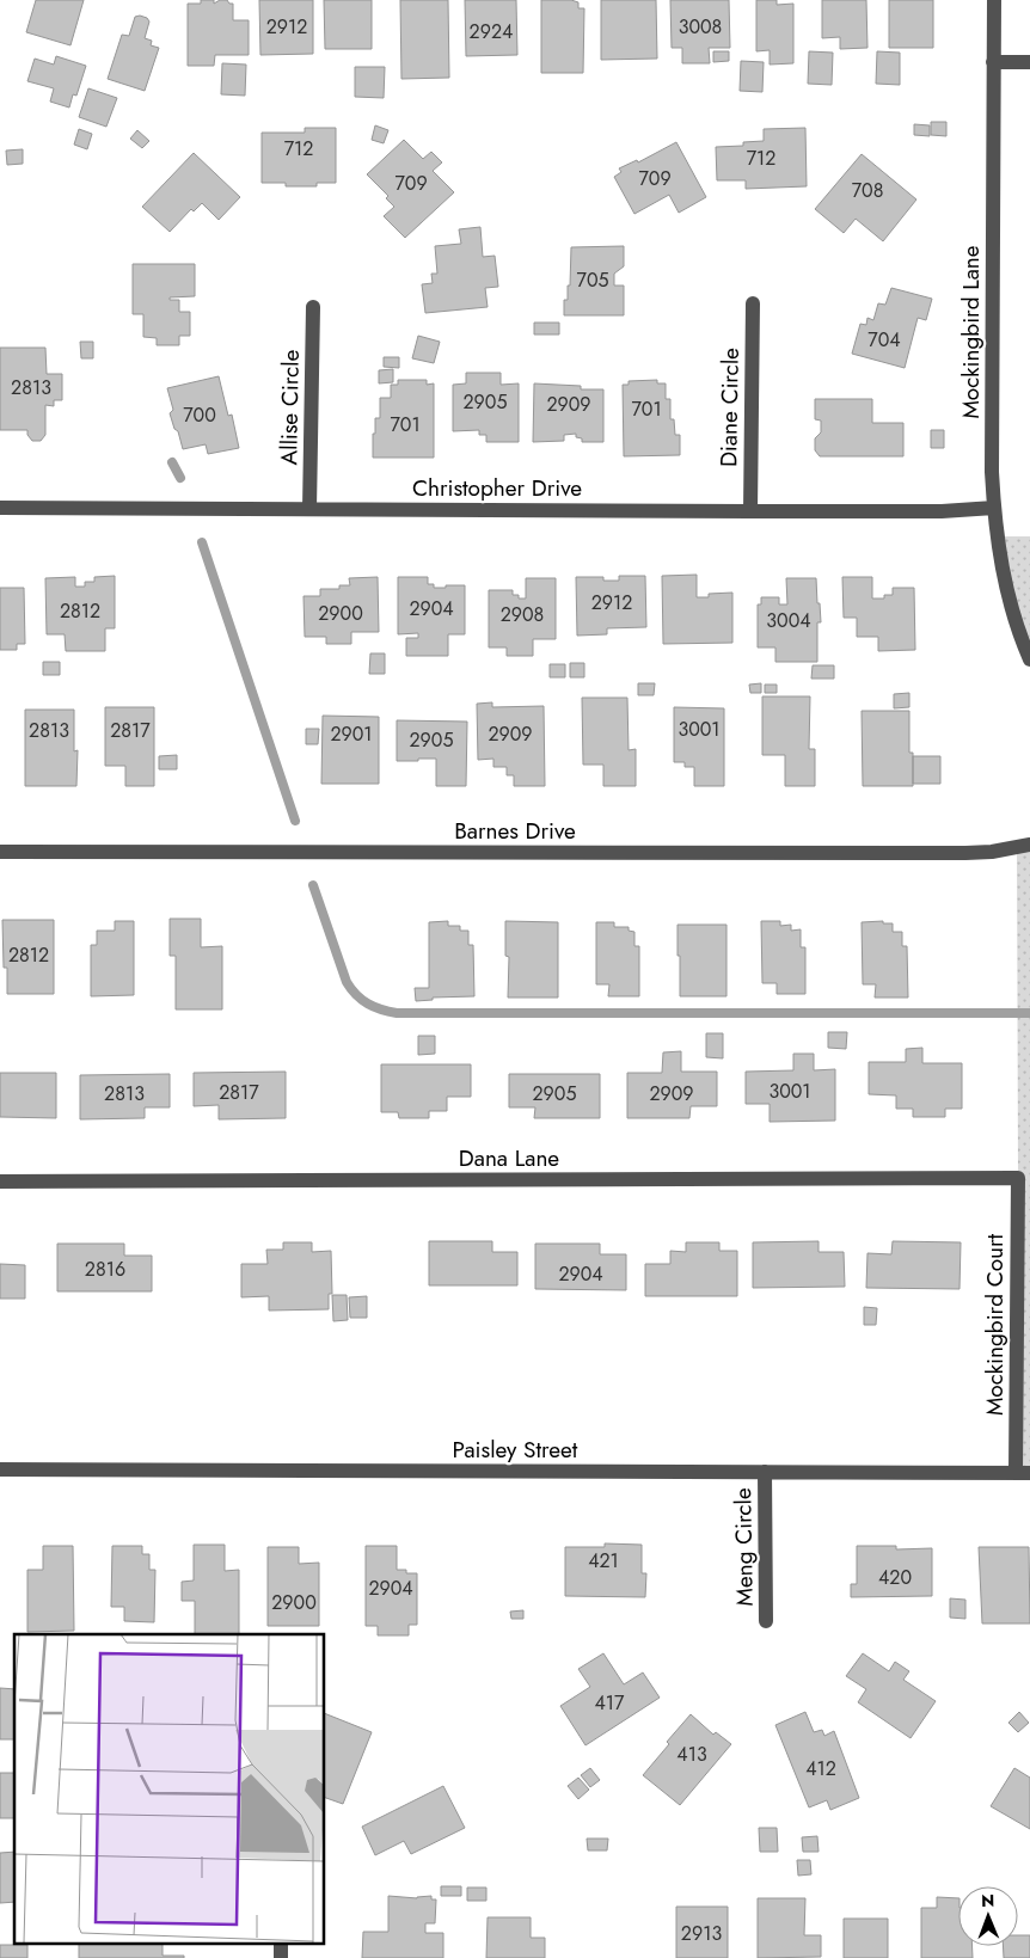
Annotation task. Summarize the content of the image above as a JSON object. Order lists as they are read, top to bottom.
{
  "streets": {
    "street": [
      "Mockingbird Lane",
      "Allise Circle",
      "Diane Circle",
      "Christopher Drive",
      "Barnes Drive",
      "Dana Lane",
      "Mockingbird Court",
      "Paisley Street",
      "Meng Circle"
    ]
  },
  "crossings": [
    ["Mockingbird Lane", "Christopher Drive"],
    ["Allise Circle", "Christopher Drive"],
    ["Diane Circle", "Christopher Drive"],
    ["Dana Lane", "Mockingbird Court"],
    ["Mockingbird Court", "Paisley Street"],
    ["Paisley Street", "Meng Circle"]
  ],
  "house_numbers": [
    "2912",
    "3008",
    "2924",
    "712",
    "712",
    "709",
    "709",
    "708",
    "705",
    "704",
    "2813",
    "2905",
    "2909",
    "701",
    "700",
    "701",
    "2912",
    "2904",
    "2812",
    "2900",
    "2908",
    "3004",
    "3001",
    "2813",
    "2817",
    "2901",
    "2909",
    "2905",
    "2812",
    "3001",
    "2817",
    "2813",
    "2905",
    "2909",
    "2816",
    "2904",
    "421",
    "420",
    "2904",
    "2900",
    "417",
    "413",
    "412",
    "2913"
  ],
  "north": "top"
}
